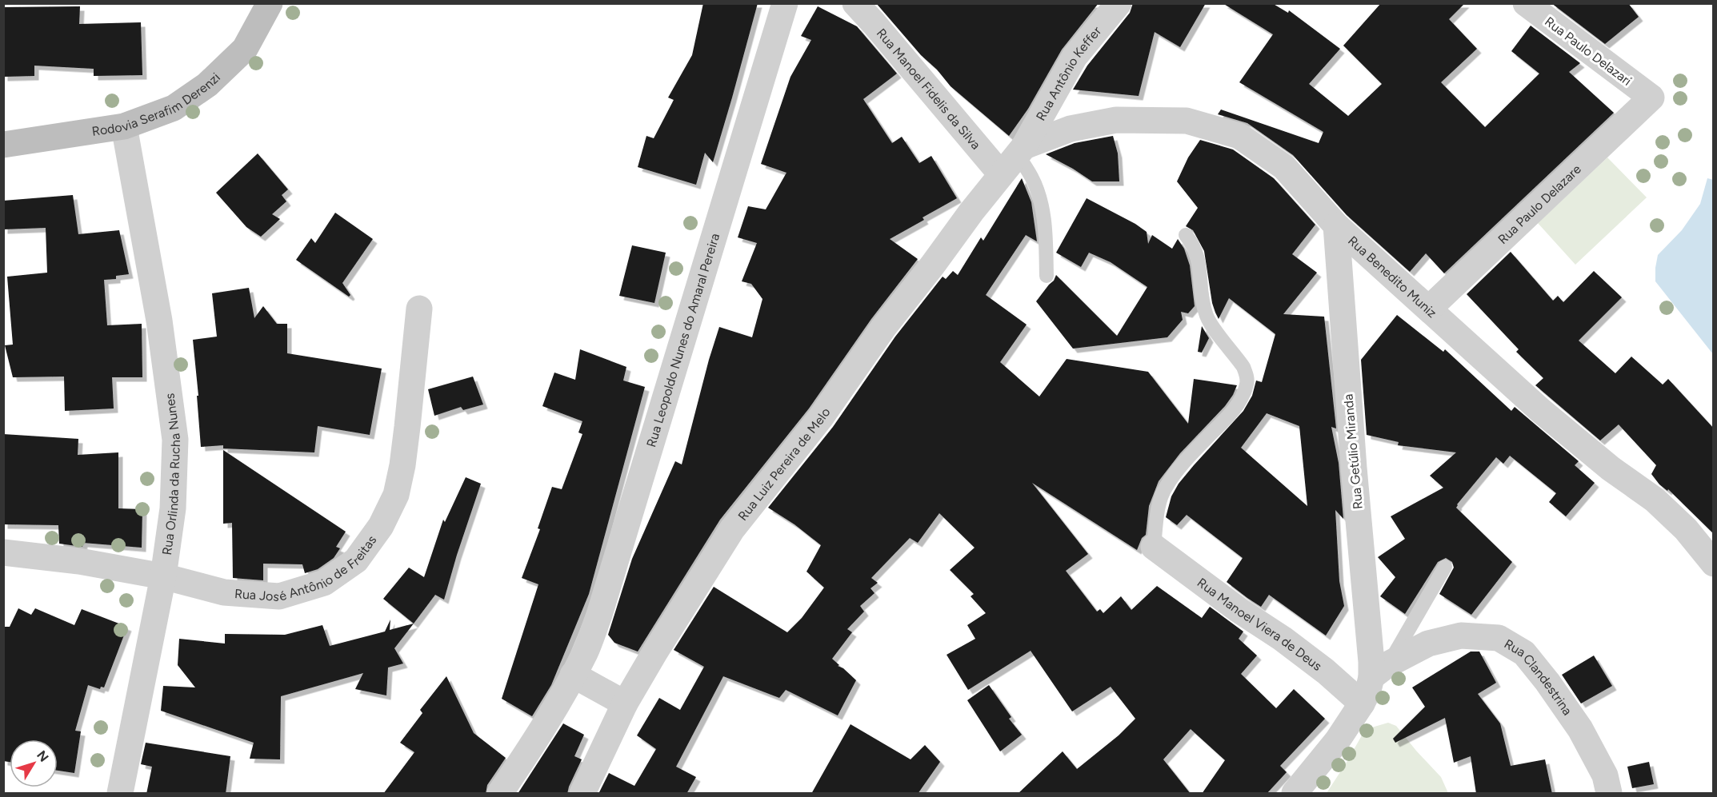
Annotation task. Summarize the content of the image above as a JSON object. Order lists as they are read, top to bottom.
{
  "streets": {
    "main road": ["Rodovia Serafim Derenzi"],
    "street": [
      "Rua Paulo Delazari",
      "Rua Antônio Keffer",
      "Rua Manoel Fidelis da Silva",
      "Rua Paulo Delazare",
      "Rua Benedito Muniz",
      "Rua Leopoldo Nunes do Amaral Pereira",
      "Rua Getúlio Miranda",
      "Rua Luiz Pereira de Melo",
      "Rua Orlinda da Rucha Nunes",
      "Rua José Antônio de Freitas",
      "Rua Manoel Viera de Deus",
      "Rua Clandestrina"
    ]
  },
  "crossings": [
    ["Rua Paulo Delazari", "Rua Paulo Delazare"],
    ["Rua Antônio Keffer", "Rua Benedito Muniz"],
    ["Rua Antônio Keffer", "Rua Luiz Pereira de Melo"],
    ["Rua Manoel Fidelis da Silva", "Rua Luiz Pereira de Melo"],
    ["Rodovia Serafim Derenzi", "Rua Orlinda da Rucha Nunes"],
    ["Rua Paulo Delazare", "Rua Benedito Muniz"],
    ["Rua Benedito Muniz", "Rua Getúlio Miranda"],
    ["Rua Benedito Muniz", "Rua Luiz Pereira de Melo"],
    ["Rua Getúlio Miranda", "Rua Clandestrina"],
    ["Rua Orlinda da Rucha Nunes", "Rua José Antônio de Freitas"]
  ],
  "north": "top right"
}
